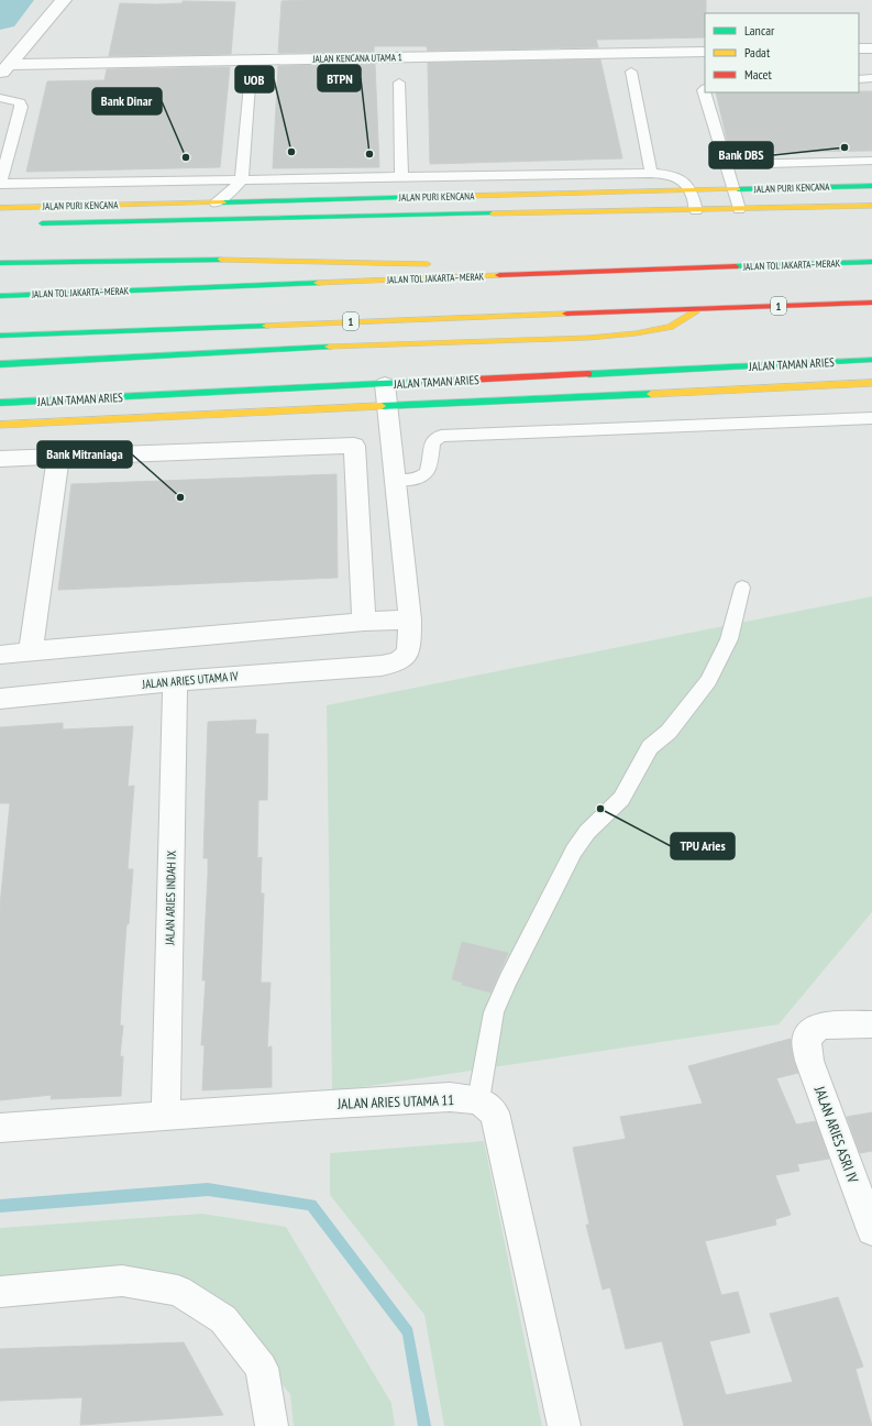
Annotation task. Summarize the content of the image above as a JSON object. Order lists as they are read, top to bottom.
{
  "streets": {
    "main road": [
      "JALAN PURI KENCANA",
      "JALAN TOL JAKARTA–MERAK",
      "1",
      "JALAN TAMAN ARIES"
    ],
    "street": [
      "JALAN KENCANA UTAMA 1",
      "JALAN ARIES UTAMA IV",
      "JALAN ARIES INDAH IX",
      "JALAN ARIES UTAMA 11",
      "JALAN ARIES ASRI IV"
    ]
  },
  "crossings": [
    ["JALAN TAMAN ARIES", "JALAN ARIES UTAMA IV"],
    ["JALAN ARIES UTAMA IV", "JALAN ARIES INDAH IX"],
    ["JALAN ARIES INDAH IX", "JALAN ARIES UTAMA 11"]
  ],
  "places": [
    "Bank DBS",
    "UOB",
    "BTPN",
    "Bank Dinar",
    "Bank Mitraniaga",
    "TPU Aries"
  ],
  "legend": ["Lancar", "Padat", "Macet"]
}
